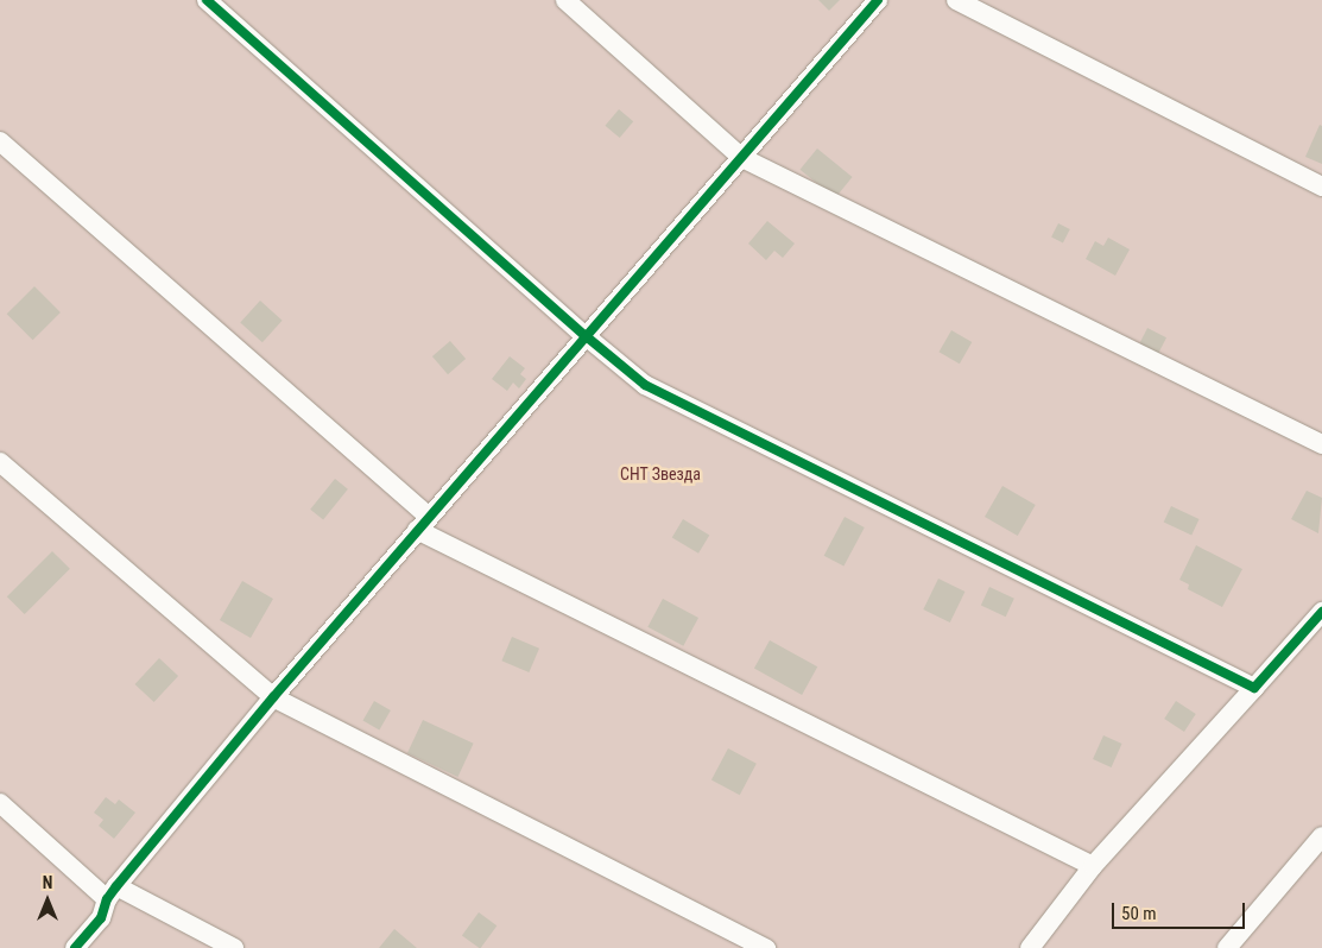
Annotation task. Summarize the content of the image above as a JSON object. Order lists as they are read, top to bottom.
{
  "parks": ["СНТ Звезда"],
  "scale_bar": "50 m",
  "north": "top"
}
